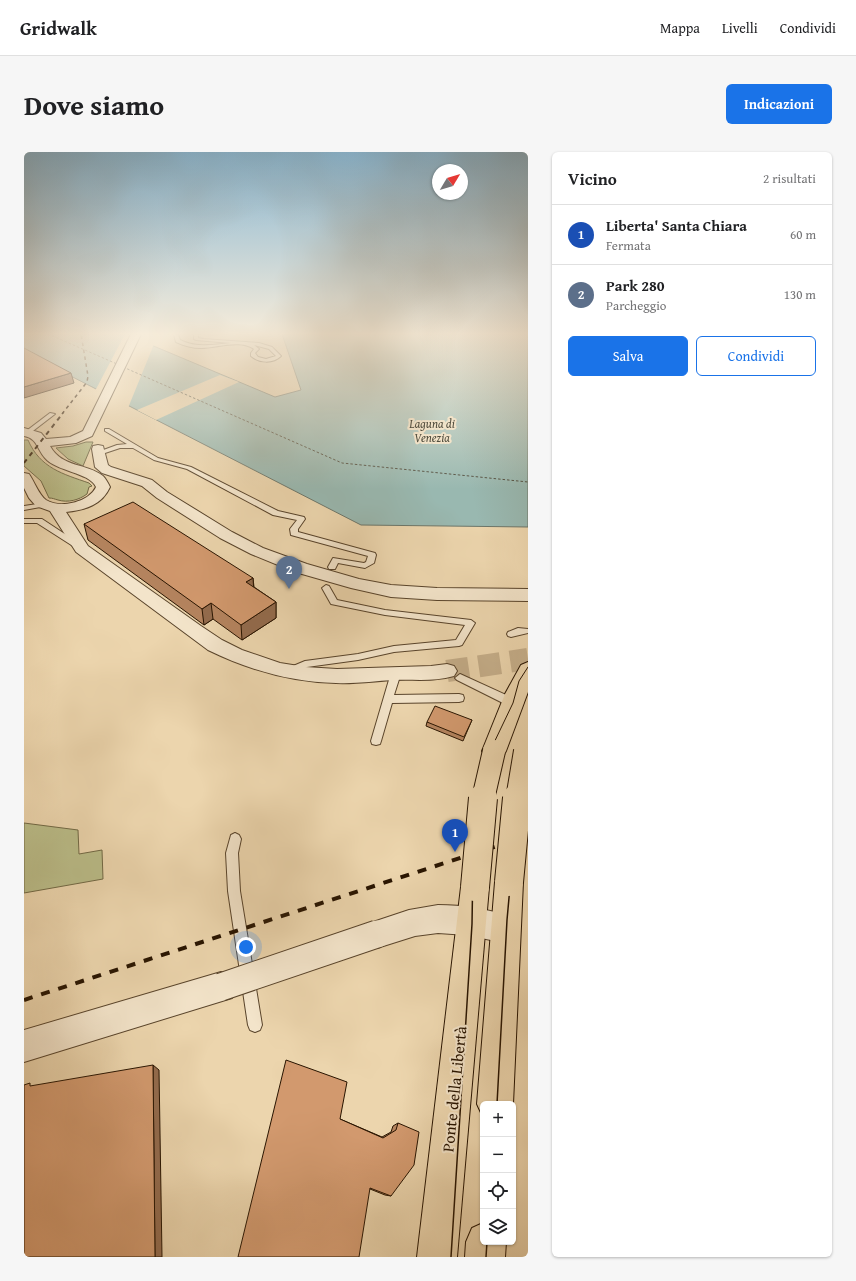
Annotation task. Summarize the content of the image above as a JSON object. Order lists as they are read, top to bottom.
{
  "streets": {
    "main road": ["Ponte della Libertà"]
  },
  "water": ["Laguna di Venezia"],
  "north": "top right",
  "page": {
    "header": "Gridwalk",
    "nav": ["Mappa", "Livelli", "Condividi"],
    "title": "Dove siamo",
    "buttons": [
      "Indicazioni",
      ["Salva", "Condividi"]
    ],
    "heading": ["Vicino", "2 risultati"],
    "list": [
      {
        "mark": "1",
        "name": "Liberta' Santa Chiara",
        "note": "Fermata",
        "value": "60 m"
      },
      {
        "mark": "2",
        "name": "Park 280",
        "note": "Parcheggio",
        "value": "130 m"
      }
    ],
    "pins": ["2", "1"],
    "map_buttons": ["+", "−"]
  }
}
